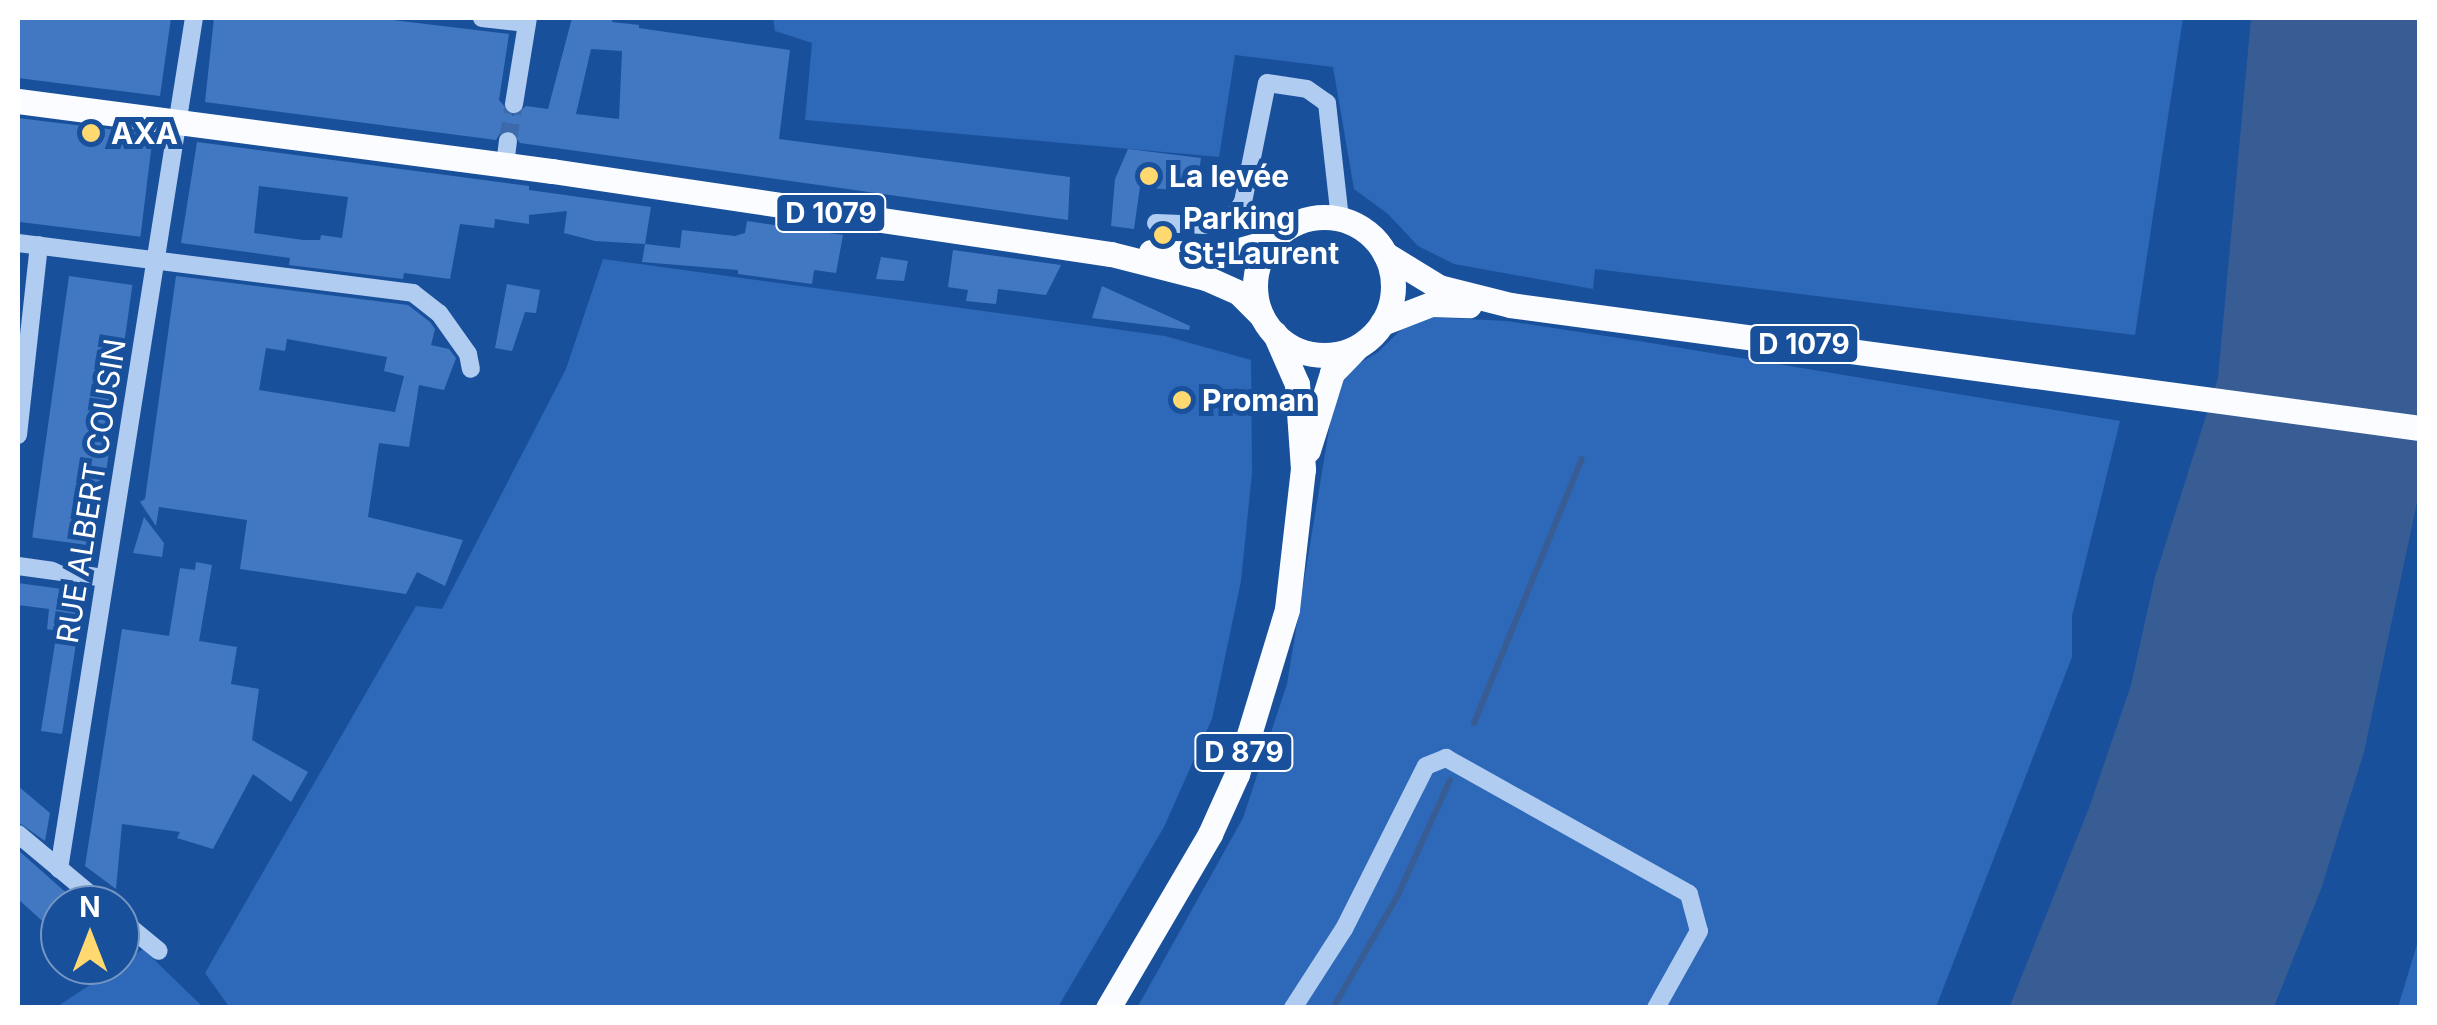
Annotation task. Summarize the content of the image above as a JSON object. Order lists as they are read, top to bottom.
{
  "streets": {
    "main road": ["D 1079", "D 879"],
    "street": ["RUE ALBERT COUSIN"]
  },
  "crossings": [
    ["D 1079", "RUE ALBERT COUSIN"],
    ["D 1079", "D 879"]
  ],
  "places": [
    "AXA",
    "La levée",
    "Parking St-Laurent",
    "Proman"
  ],
  "north": "top"
}
